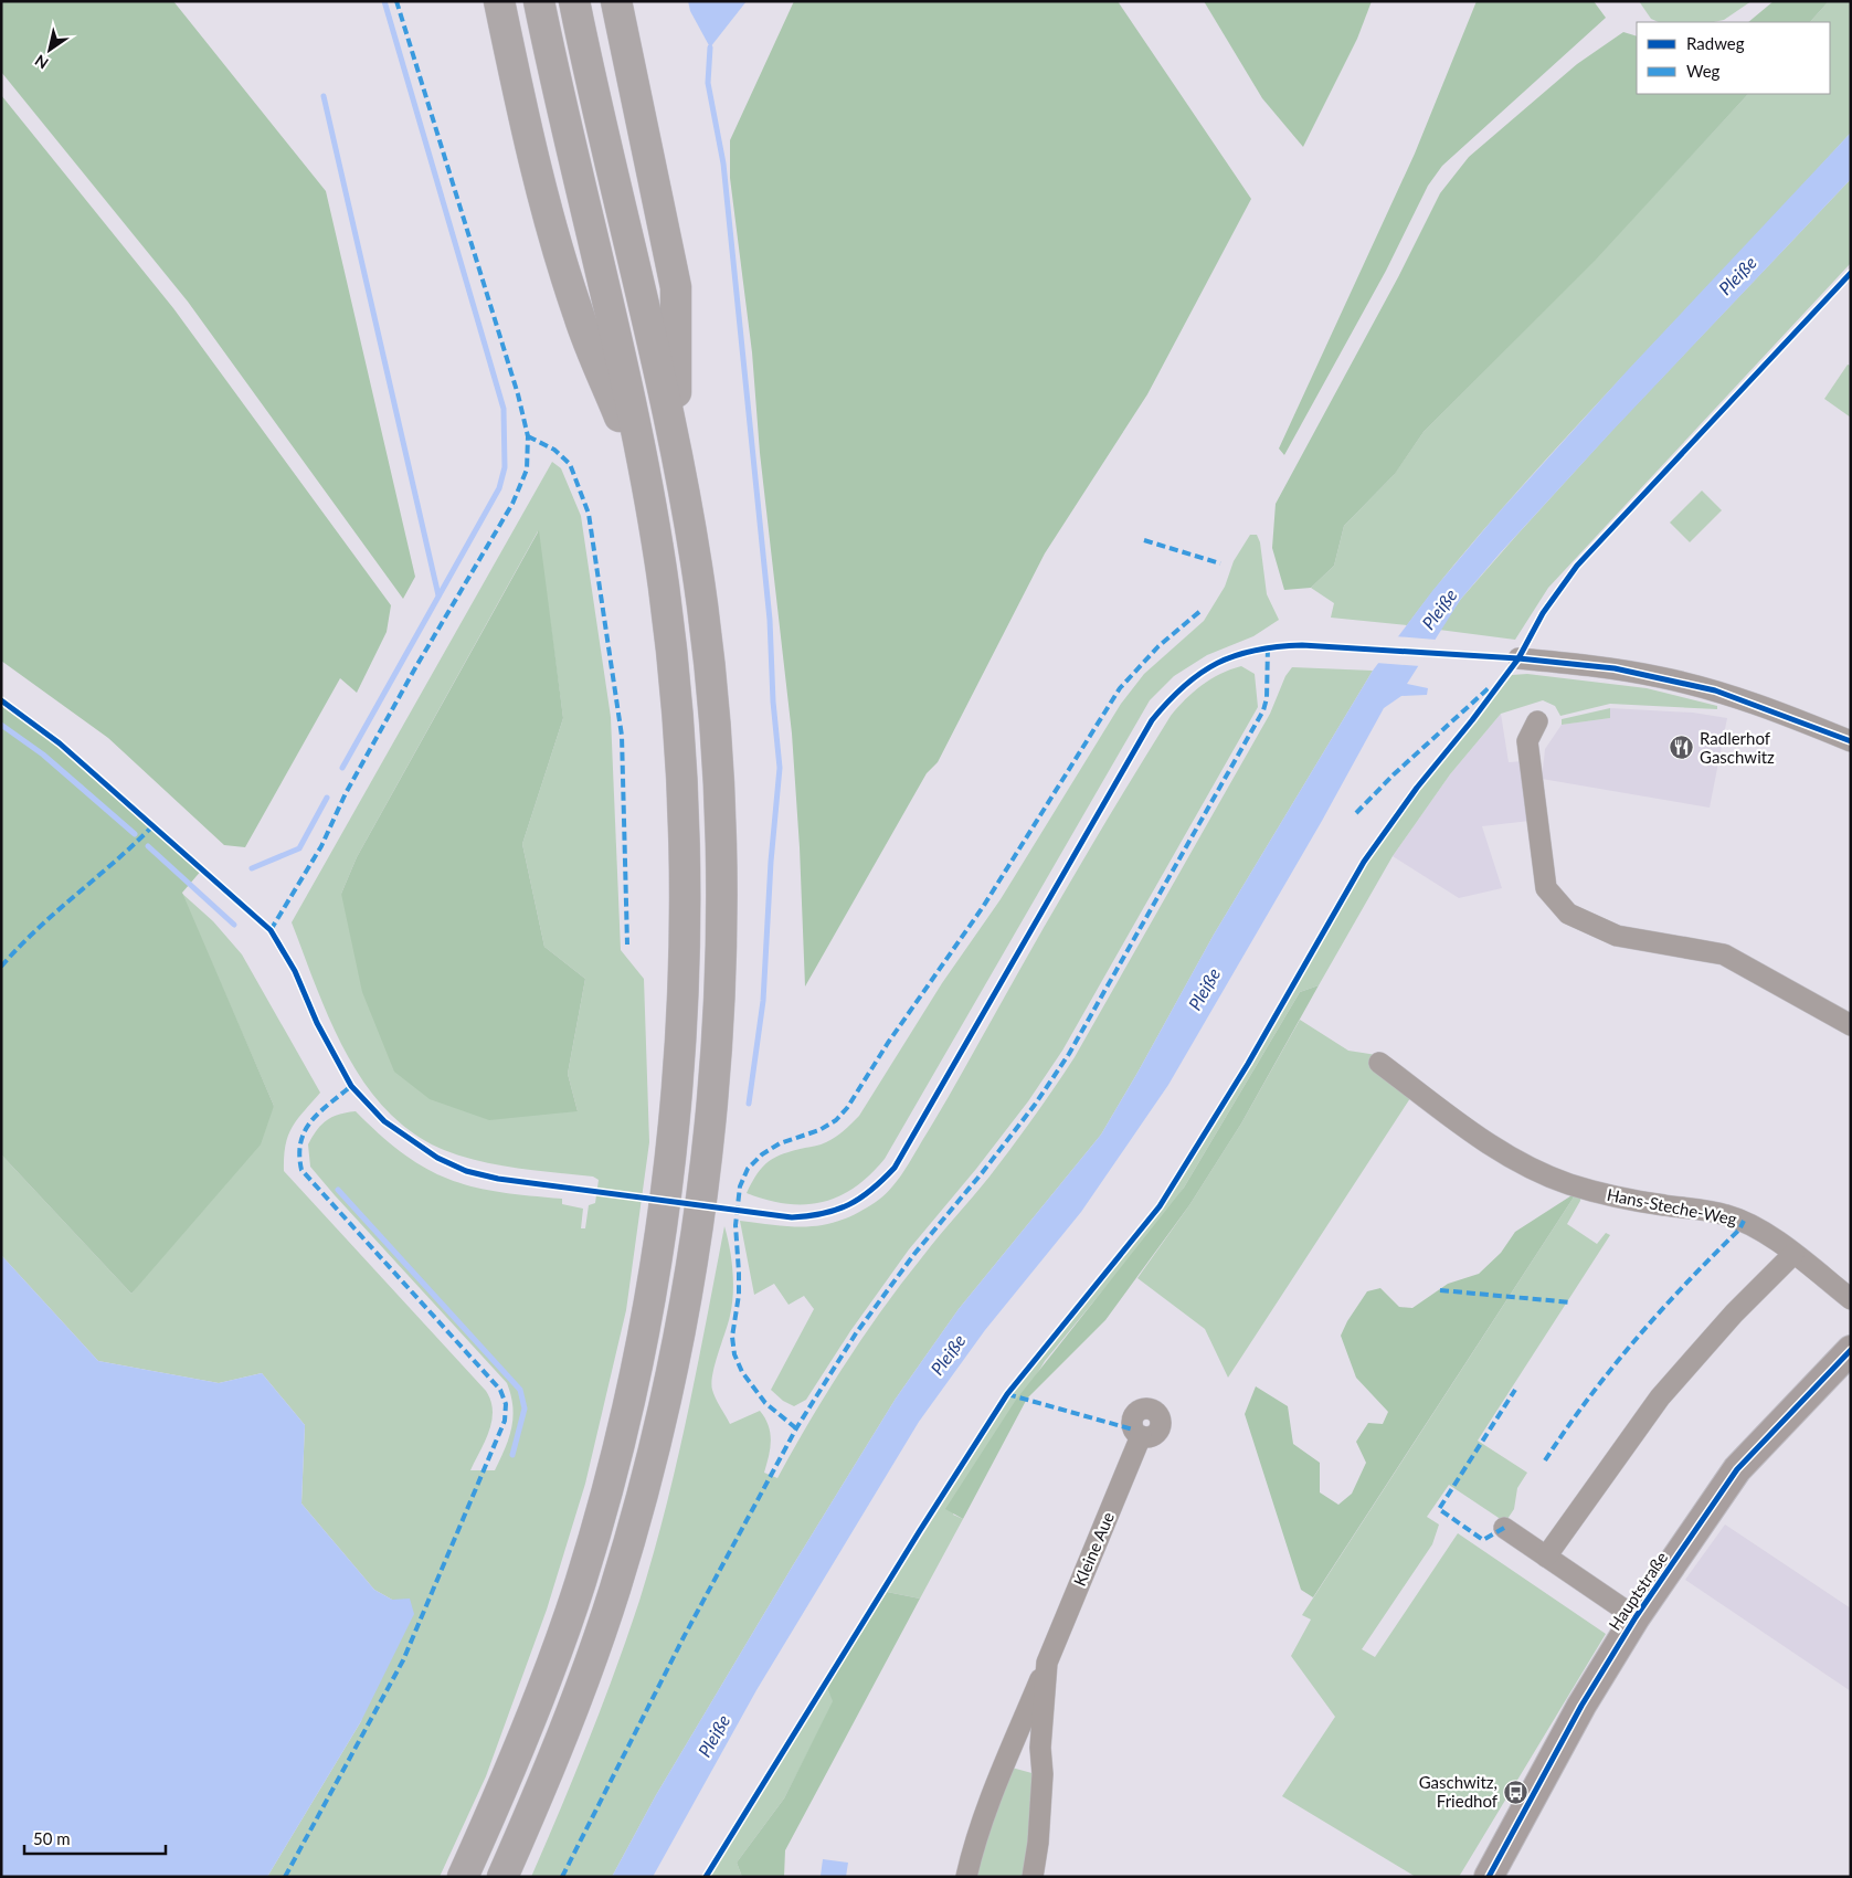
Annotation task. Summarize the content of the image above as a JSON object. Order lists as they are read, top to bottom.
{
  "streets": {
    "main road": ["Hauptstraße"],
    "street": ["Hans-Steche-Weg", "Kleine Aue"]
  },
  "water": ["Pleiße"],
  "places": {
    "restaurant": ["Radlerhof Gaschwitz"],
    "bus stop": ["Gaschwitz, Friedhof"]
  },
  "legend": ["Radweg", "Weg"],
  "scale_bar": "50 m",
  "north": "bottom left"
}
